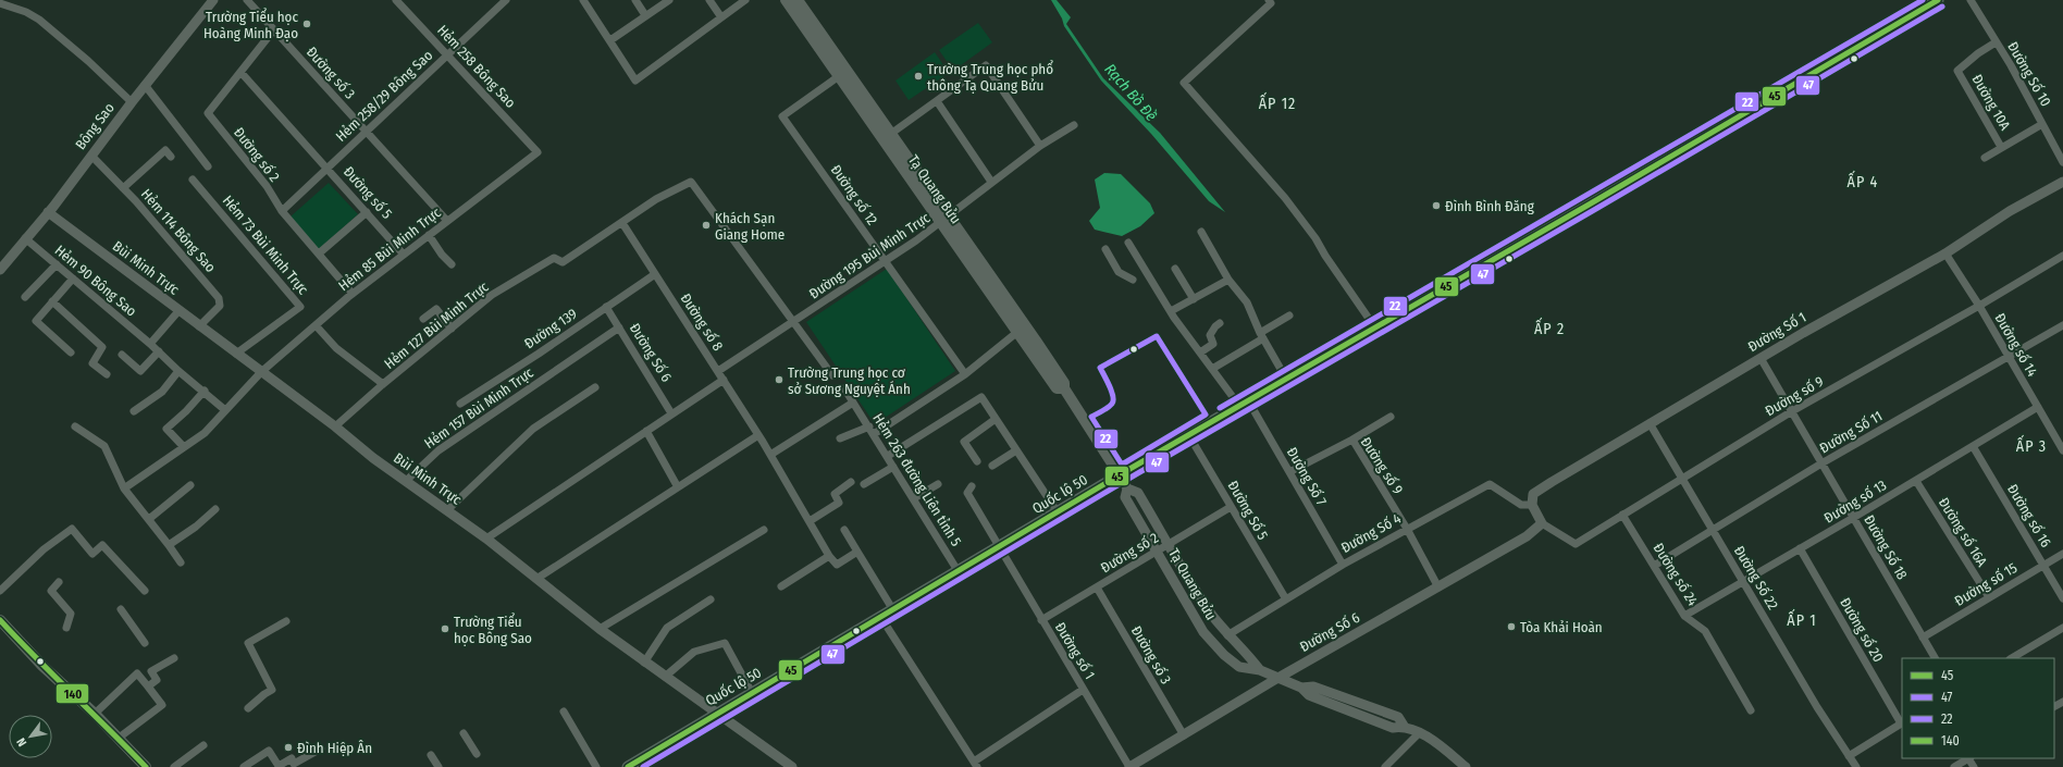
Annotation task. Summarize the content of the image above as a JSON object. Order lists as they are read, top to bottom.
{
  "streets": {
    "main road": ["Tạ Quang Bửu", "Quốc lộ 50"],
    "street": [
      "Hẻm 258 Bông Sao",
      "Đường số 3",
      "Đường Số 10",
      "Hẻm 258/29 Bông Sao",
      "Đường 10A",
      "Bông Sao",
      "Đường số 2",
      "Đường số 5",
      "Đường số 12",
      "Hẻm 114 Bông Sao",
      "Hẻm 73 Bùi Minh Trực",
      "Hẻm 85 Bùi Minh Trực",
      "Đường 195 Bùi Minh Trực",
      "Bùi Minh Trực",
      "Hẻm 90 Bông Sao",
      "Đường số 8",
      "Hẻm 127 Bùi Minh Trực",
      "Đường 139",
      "Đường Số 1",
      "Đường số 14",
      "Đường Số 6",
      "Đường số 9",
      "Hẻm 157 Bùi Minh Trực",
      "Đường Số 11",
      "Đường Số 7",
      "Hẻm 263 đường Liên tỉnh 5",
      "Đường số 13",
      "Đường Số 5",
      "Đường số 16",
      "Đường số 16A",
      "Đường Số 4",
      "Đường Số 18",
      "Đường số 24",
      "Đường Số 22",
      "Đường số 15",
      "Đường số 20",
      "Đường số 1"
    ]
  },
  "crossings": [
    ["Hẻm 258 Bông Sao", "Hẻm 258/29 Bông Sao"],
    ["Hẻm 258 Bông Sao", "Hẻm 85 Bùi Minh Trực"],
    ["Đường số 3", "Hẻm 258/29 Bông Sao"],
    ["Đường số 3", "Đường số 2"],
    ["Đường số 3", "Hẻm 85 Bùi Minh Trực"],
    ["Đường số 3", "Đường Số 6"],
    ["Đường Số 10", "Đường 10A"],
    ["Hẻm 258/29 Bông Sao", "Đường số 2"],
    ["Hẻm 258/29 Bông Sao", "Đường số 5"],
    ["Bông Sao", "Hẻm 114 Bông Sao"],
    ["Bông Sao", "Bùi Minh Trực"],
    ["Bông Sao", "Hẻm 90 Bông Sao"],
    ["Đường số 2", "Tạ Quang Bửu"],
    ["Đường số 2", "Đường số 5"],
    ["Đường số 2", "Hẻm 85 Bùi Minh Trực"],
    ["Đường số 2", "Đường Số 5"],
    ["Đường số 2", "Đường số 1"],
    ["Tạ Quang Bửu", "Đường số 12"],
    ["Tạ Quang Bửu", "Đường 195 Bùi Minh Trực"],
    ["Tạ Quang Bửu", "Đường Số 6"],
    ["Tạ Quang Bửu", "Quốc lộ 50"],
    ["Tạ Quang Bửu", "Đường Số 4"],
    ["Đường số 5", "Hẻm 85 Bùi Minh Trực"],
    ["Đường số 12", "Đường 195 Bùi Minh Trực"],
    ["Hẻm 114 Bông Sao", "Bùi Minh Trực"],
    ["Hẻm 73 Bùi Minh Trực", "Bùi Minh Trực"],
    ["Hẻm 85 Bùi Minh Trực", "Bùi Minh Trực"],
    ["Hẻm 85 Bùi Minh Trực", "Hẻm 90 Bông Sao"],
    ["Đường 195 Bùi Minh Trực", "Đường số 8"],
    ["Bùi Minh Trực", "Hẻm 127 Bùi Minh Trực"],
    ["Bùi Minh Trực", "Hẻm 157 Bùi Minh Trực"],
    ["Bùi Minh Trực", "Quốc lộ 50"],
    ["Đường số 8", "Hẻm 127 Bùi Minh Trực"],
    ["Đường số 8", "Đường 139"],
    ["Đường 139", "Đường Số 6"],
    ["Đường Số 1", "Đường số 14"],
    ["Đường Số 1", "Đường Số 4"],
    ["Đường Số 1", "Đường Số 18"],
    ["Đường Số 1", "Đường Số 22"],
    ["Đường số 14", "Đường số 9"],
    ["Đường số 14", "Đường Số 11"],
    ["Đường số 14", "Đường số 13"],
    ["Đường Số 6", "Đường số 9"],
    ["Đường Số 6", "Hẻm 157 Bùi Minh Trực"],
    ["Đường Số 6", "Đường số 1"],
    ["Đường số 9", "Đường Số 7"],
    ["Đường số 9", "Đường Số 4"],
    ["Đường số 9", "Đường Số 18"],
    ["Đường số 9", "Đường số 24"],
    ["Đường số 9", "Đường Số 22"],
    ["Đường Số 11", "Đường Số 18"],
    ["Đường Số 11", "Đường số 24"],
    ["Đường Số 11", "Đường Số 22"],
    ["Đường Số 7", "Quốc lộ 50"],
    ["Đường Số 7", "Đường Số 4"],
    ["Hẻm 263 đường Liên tỉnh 5", "Quốc lộ 50"],
    ["Quốc lộ 50", "Đường Số 5"],
    ["Quốc lộ 50", "Đường số 1"],
    ["Đường số 13", "Đường số 16"],
    ["Đường số 13", "Đường số 16A"],
    ["Đường số 13", "Đường Số 18"],
    ["Đường số 13", "Đường số 24"],
    ["Đường số 13", "Đường Số 22"],
    ["Đường số 13", "Đường số 20"],
    ["Đường Số 5", "Đường Số 4"],
    ["Đường số 16", "Đường số 15"],
    ["Đường số 16A", "Đường số 15"],
    ["Đường Số 18", "Đường số 15"]
  ],
  "districts": [
    "ẤP 12",
    "ẤP 4",
    "ẤP 2",
    "ẤP 3",
    "ẤP 1"
  ],
  "water": ["Rạch Bồ Đề"],
  "places": [
    "Trường Tiểu học Hoàng Minh Đạo",
    "Trường Trung học phổ thông Tạ Quang Bửu",
    "Đình Bình Đăng",
    "Khách Sạn Giang Home",
    "Trường Trung học cơ sở Sương Nguyệt Ánh",
    "Tòa Khải Hoàn",
    "Trường Tiểu học Bông Sao",
    "Đình Hiệp Ân"
  ],
  "lines": [
    "transit line 45",
    "transit line 22",
    "transit line 47",
    "transit line 140"
  ],
  "legend": [
    "45",
    "47",
    "22",
    "140"
  ],
  "north": "bottom left"
}
